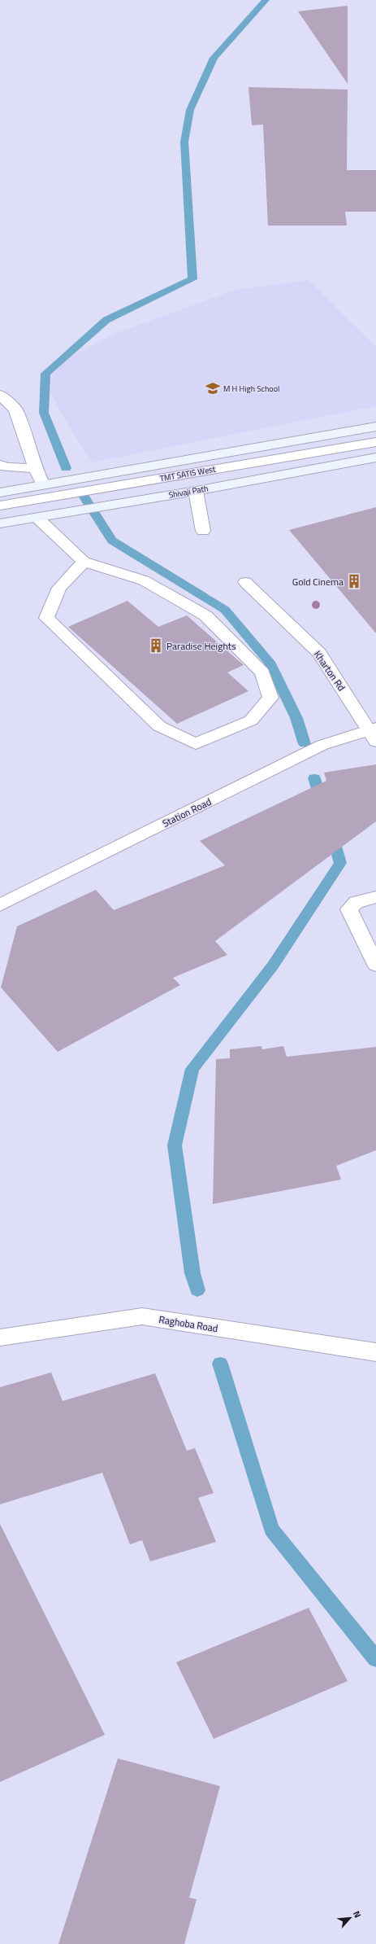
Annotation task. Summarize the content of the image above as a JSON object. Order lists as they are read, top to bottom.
{
  "streets": {
    "main road": ["Shivaji Path"],
    "street": [
      "TMT SATIS West",
      "Kharton Rd",
      "Station Road",
      "Raghoba Road"
    ]
  },
  "crossings": [
    ["Kharton Rd", "Station Road"]
  ],
  "places": {
    "school or university": ["M H High School"],
    "building": ["Gold Cinema", "Paradise Heights"]
  },
  "north": "top right"
}
